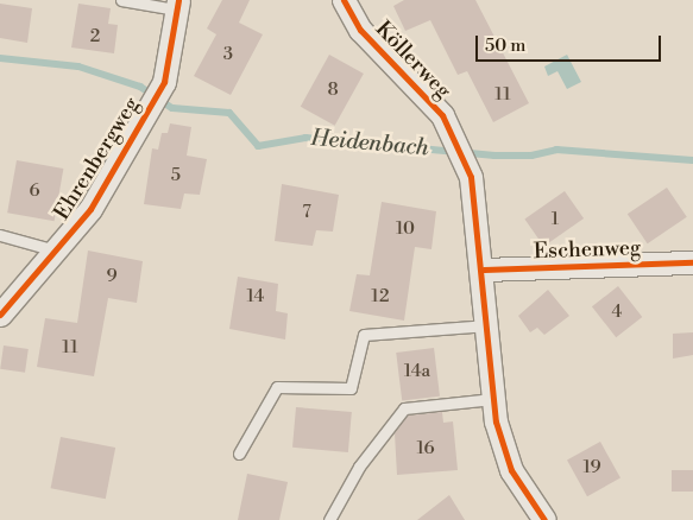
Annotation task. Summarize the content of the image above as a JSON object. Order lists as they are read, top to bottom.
{
  "streets": {
    "street": ["Köllerweg", "Ehrenbergweg", "Eschenweg"]
  },
  "crossings": [
    ["Köllerweg", "Eschenweg"]
  ],
  "water": ["Heidenbach"],
  "house_numbers": [
    "2",
    "3",
    "8",
    "11",
    "5",
    "6",
    "7",
    "1",
    "10",
    "9",
    "14",
    "12",
    "4",
    "11",
    "14a",
    "16",
    "19"
  ],
  "scale_bar": "50 m"
}
